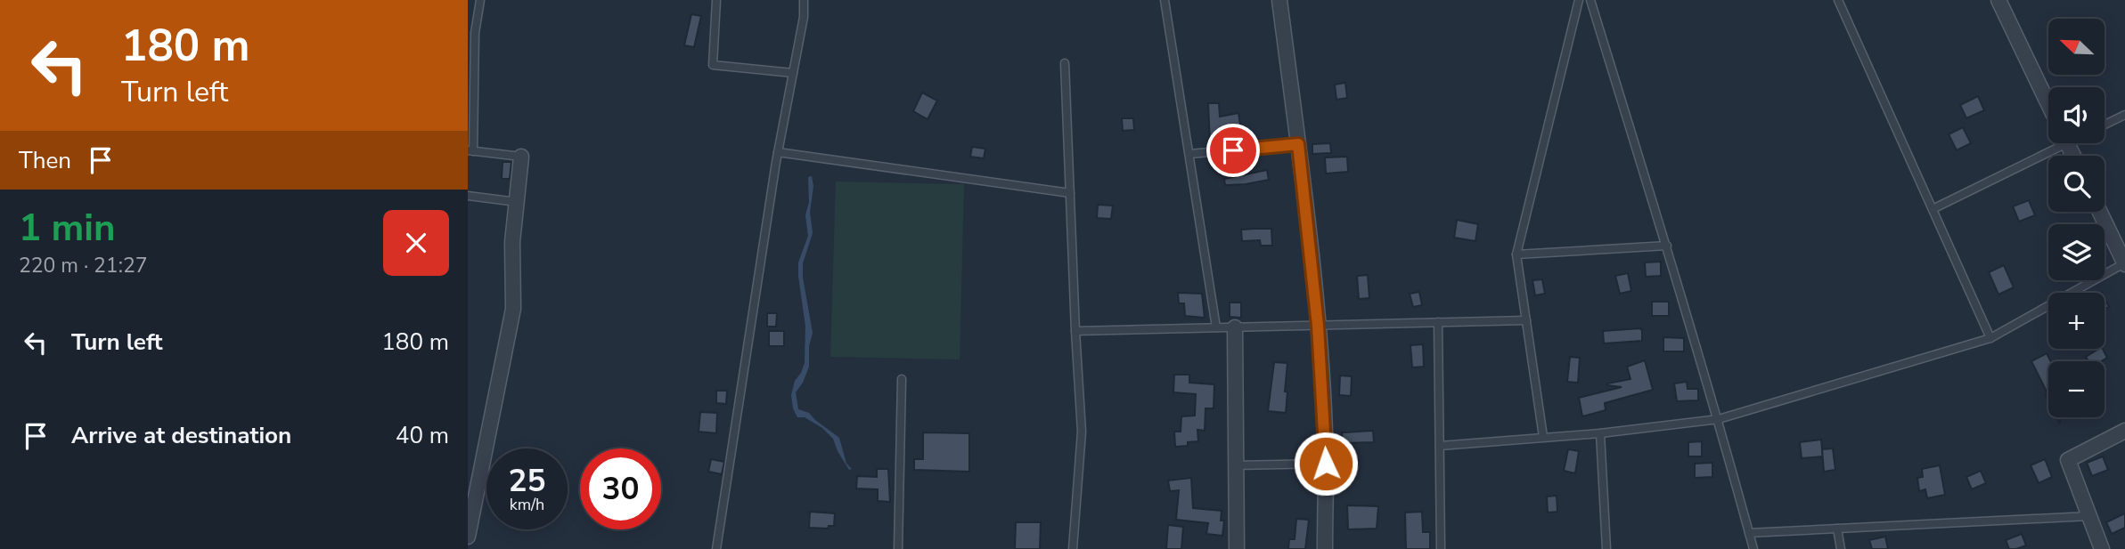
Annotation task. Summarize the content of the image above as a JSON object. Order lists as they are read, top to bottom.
{
  "north": "top left",
  "page": {
    "turn": ["180 m", "Turn left"],
    "map_buttons": ["+", "−"],
    "then": "Then",
    "heading": ["1 min", "220 m · 21:27"],
    "list": [
      {
        "name": "Turn left",
        "value": "180 m"
      },
      {
        "name": "Arrive at destination",
        "value": "40 m"
      }
    ],
    "speed": "25 km/h",
    "limit": "30"
  }
}
